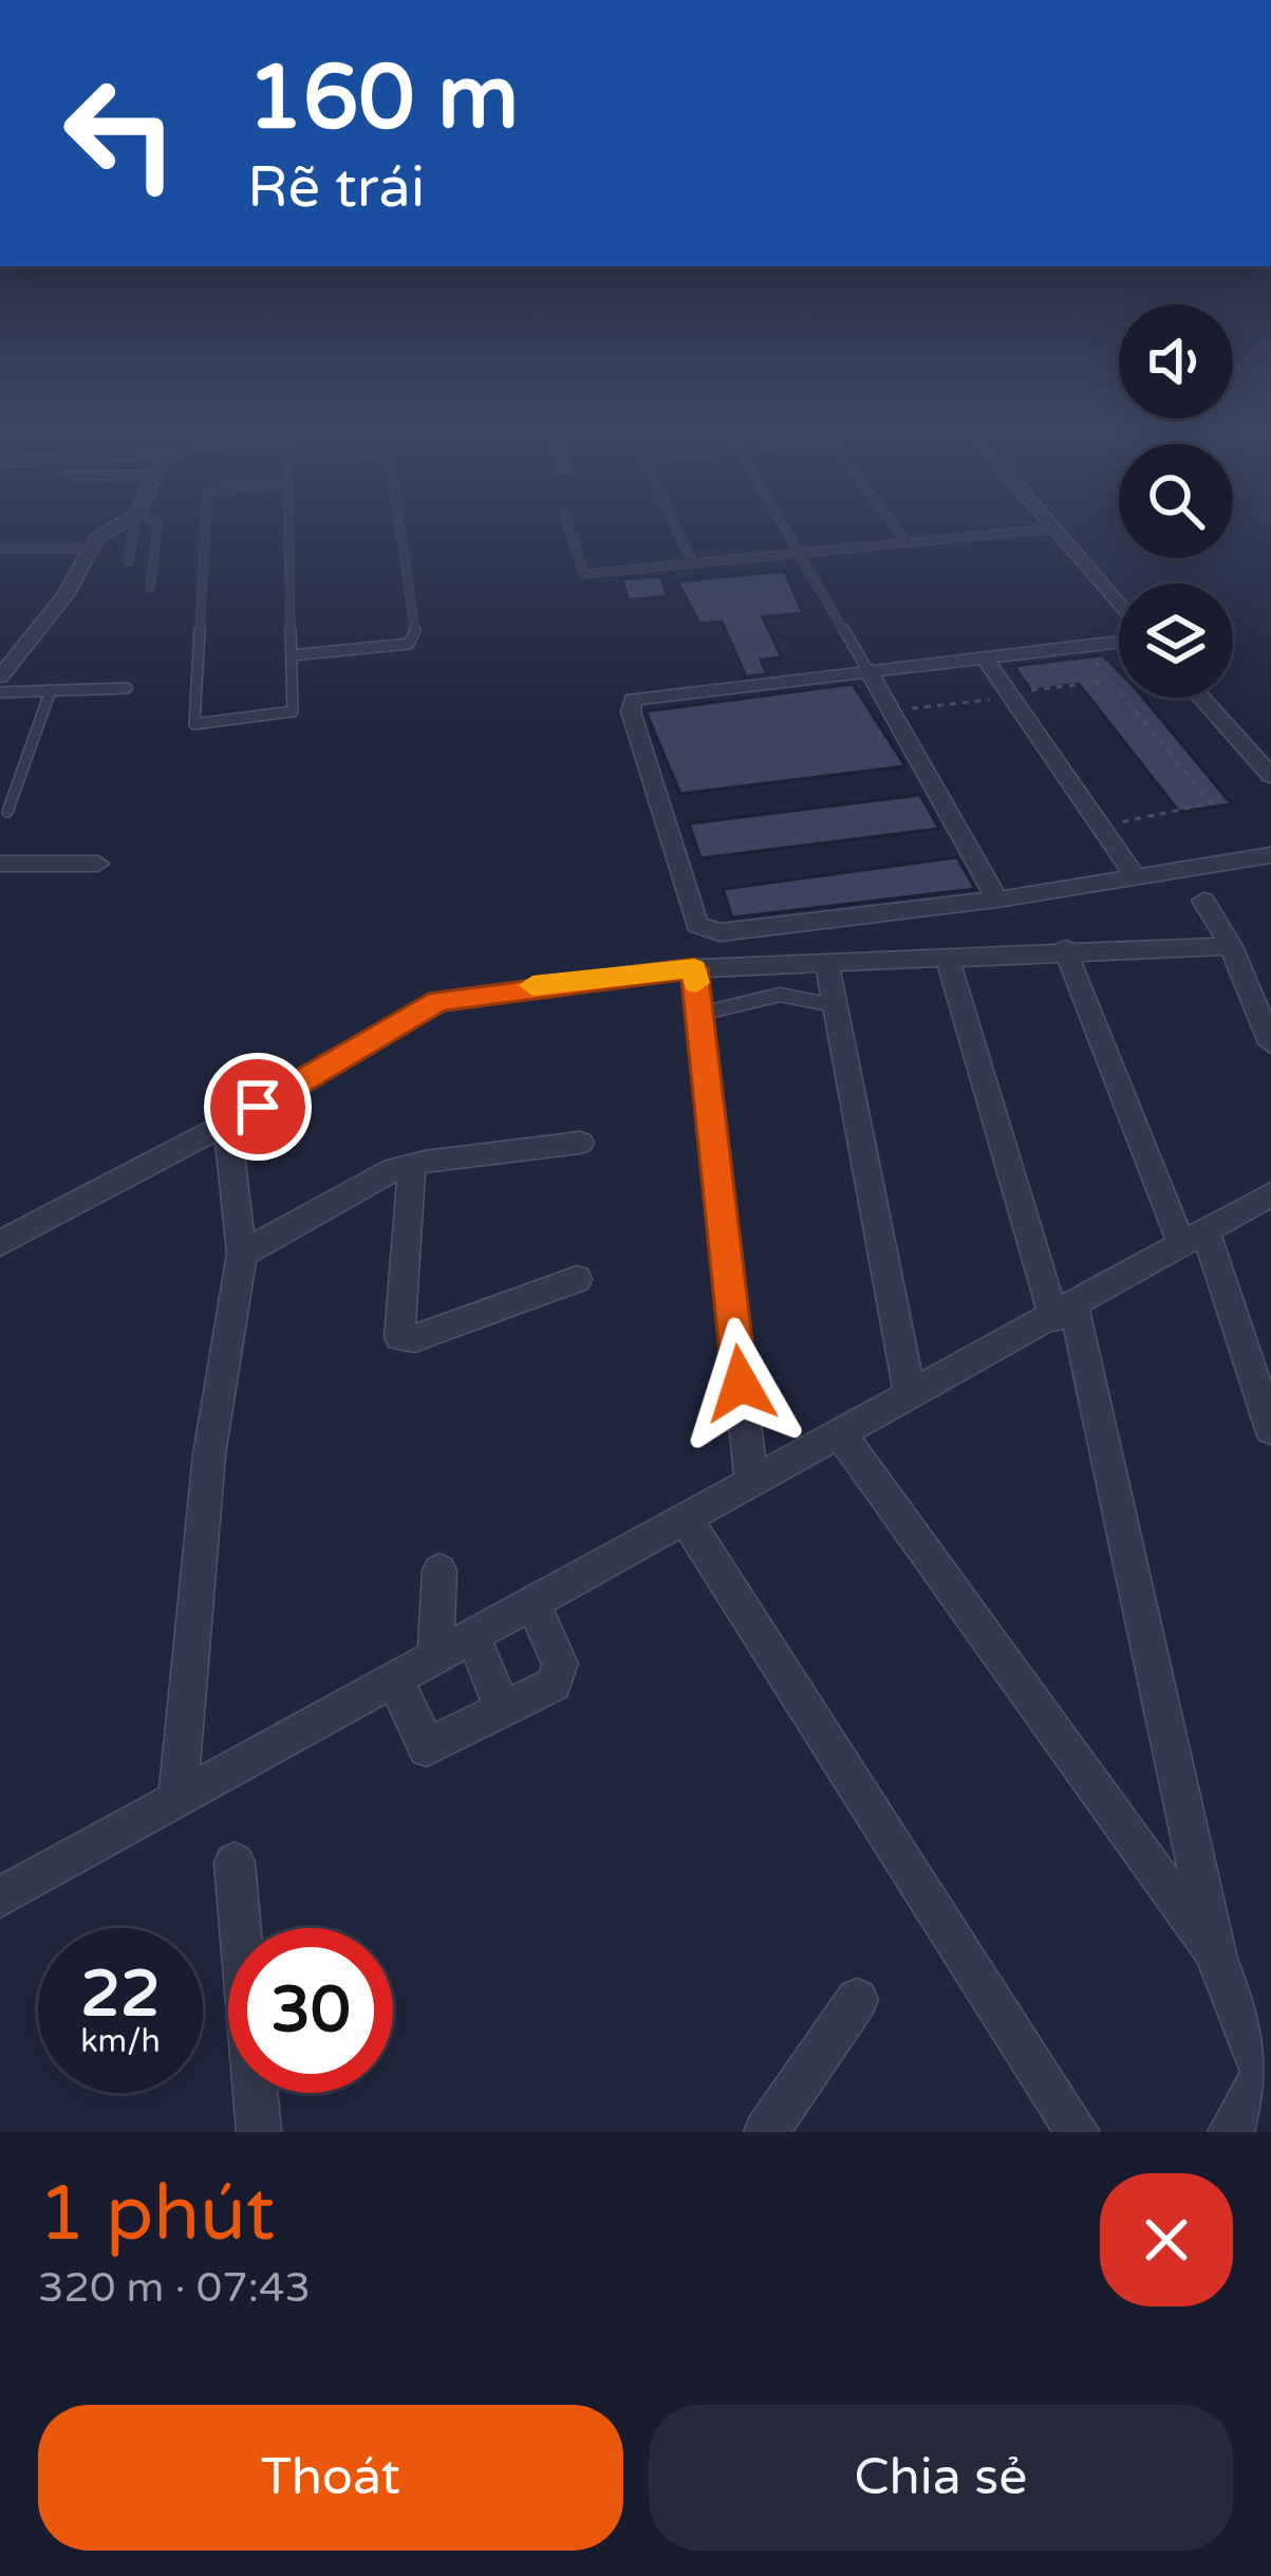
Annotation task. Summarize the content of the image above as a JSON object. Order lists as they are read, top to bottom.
{
  "page": {
    "turn": ["160 m", "Rẽ trái"],
    "speed": "22 km/h",
    "limit": "30",
    "heading": ["1 phút", "320 m · 07:43"],
    "buttons": ["Thoát", "Chia sẻ"]
  }
}
